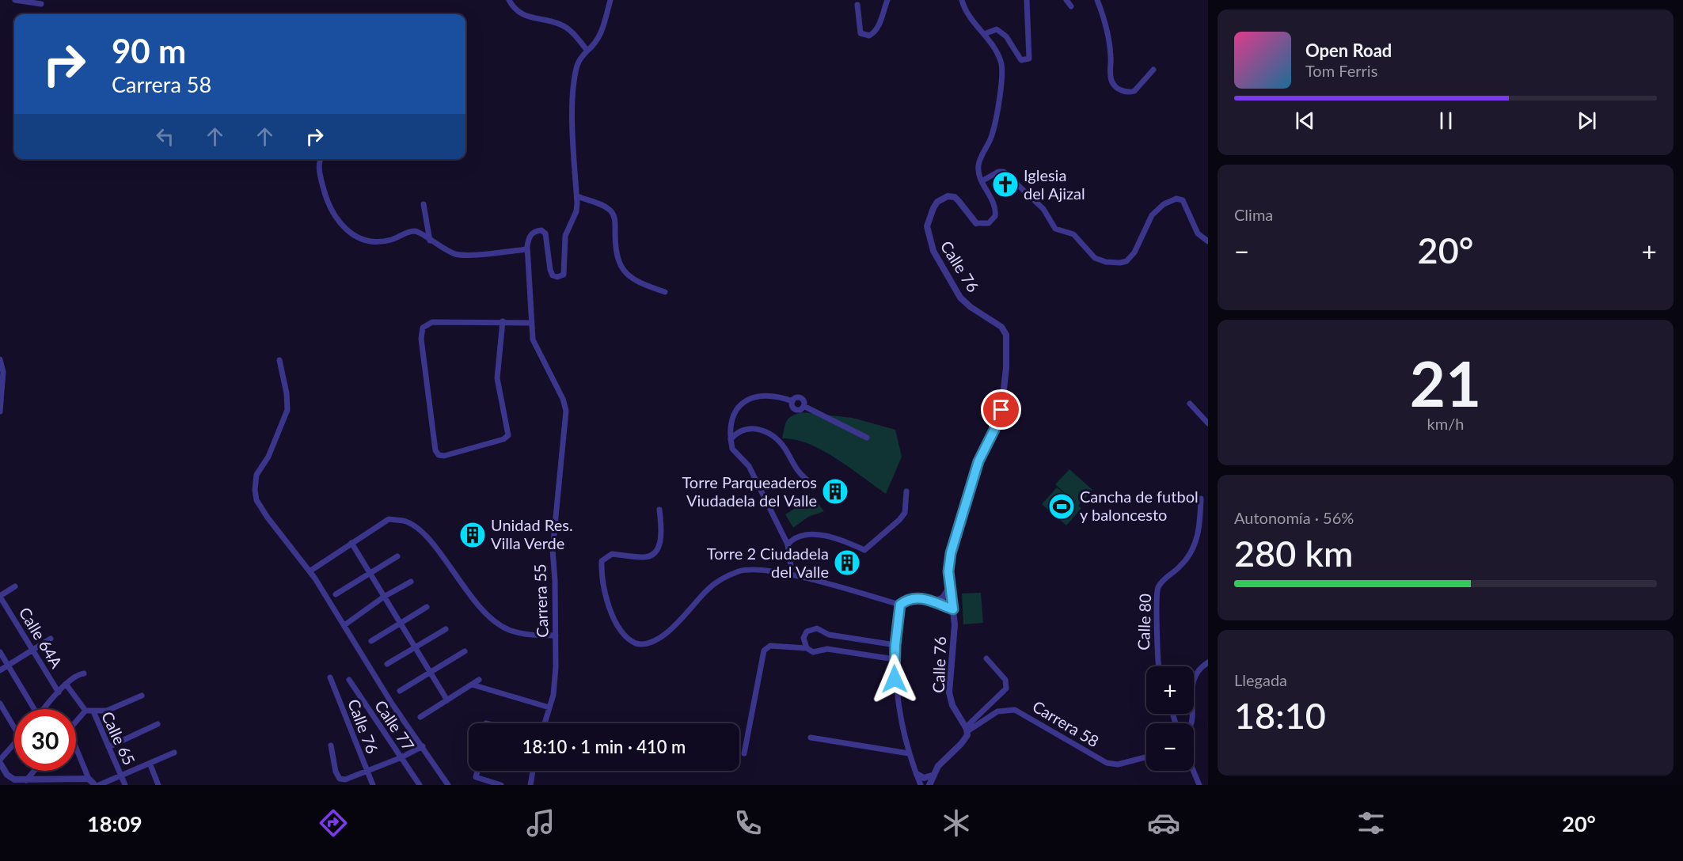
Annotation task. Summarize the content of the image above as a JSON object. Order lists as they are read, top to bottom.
{
  "streets": {
    "street": [
      "Calle 76",
      "Carrera 55",
      "Calle 80",
      "Calle 64A",
      "Carrera 58",
      "Calle 77",
      "Calle 65"
    ]
  },
  "crossings": [
    ["Calle 76", "Carrera 58"]
  ],
  "places": {
    "church": ["Iglesia del Ajizal"],
    "building": ["Torre Parqueaderos Viudadela del Valle", "Unidad Res. Villa Verde", "Torre 2 Ciudadela del Valle"],
    "sports": ["Cancha de futbol y baloncesto"]
  },
  "page": {
    "turn": ["90 m", "Carrera 58"],
    "song": ["Open Road", "Tom Ferris"],
    "tile": [
      "Clima",
      ["21", "km/h"],
      ["Autonomía · 56%", "280 km"],
      ["Llegada", "18:10"]
    ],
    "heat": ["−", "20°", "+"],
    "map_buttons": ["+", "−"],
    "limit": "30",
    "trip": "18:10 · 1 min · 410 m",
    "tabs": ["18:09", "20°"]
  }
}
